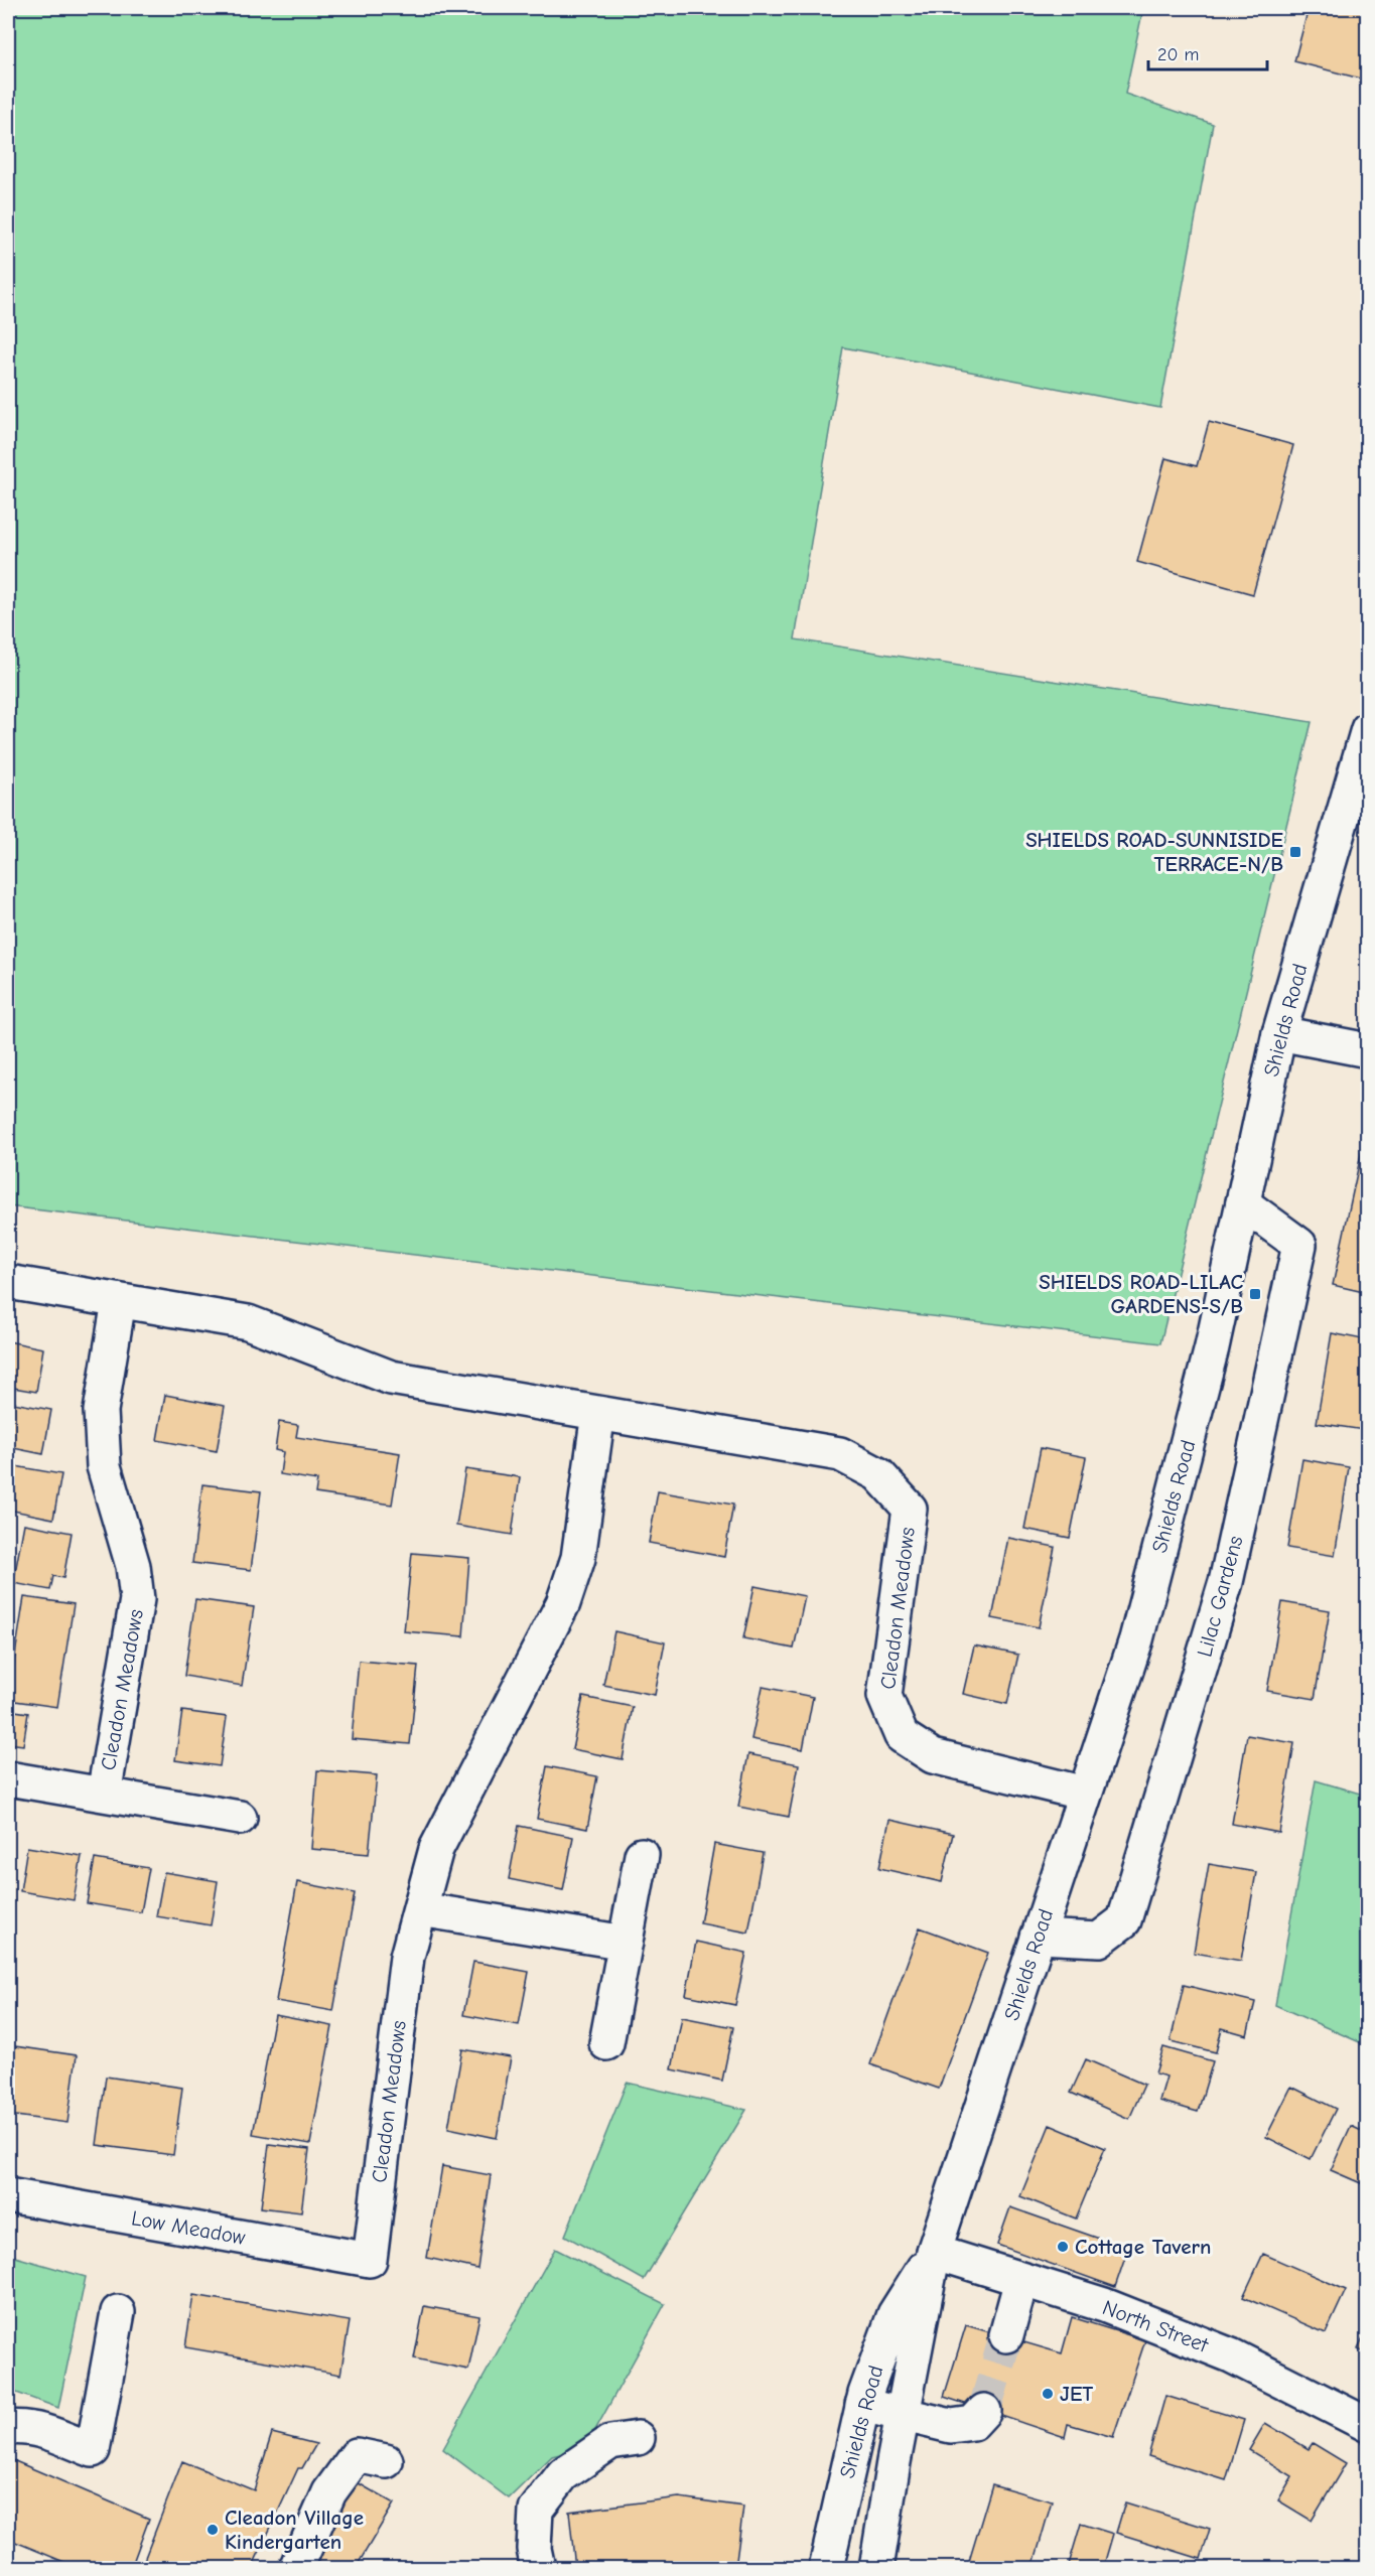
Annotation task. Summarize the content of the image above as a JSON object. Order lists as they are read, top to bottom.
{
  "streets": {
    "main road": [
      "Shields Road",
      "Lilac Gardens",
      "Cleadon Meadows",
      "Low Meadow",
      "North Street"
    ]
  },
  "crossings": [
    ["Shields Road", "Lilac Gardens"],
    ["Shields Road", "Cleadon Meadows"],
    ["Shields Road", "North Street"],
    ["Cleadon Meadows", "Low Meadow"]
  ],
  "places": {
    "transit": ["SHIELDS ROAD-SUNNISIDE TERRACE-N/B", "SHIELDS ROAD-LILAC GARDENS-S/B"],
    "other": ["Cottage Tavern", "JET", "Cleadon Village Kindergarten"]
  },
  "scale_bar": "20 m"
}
